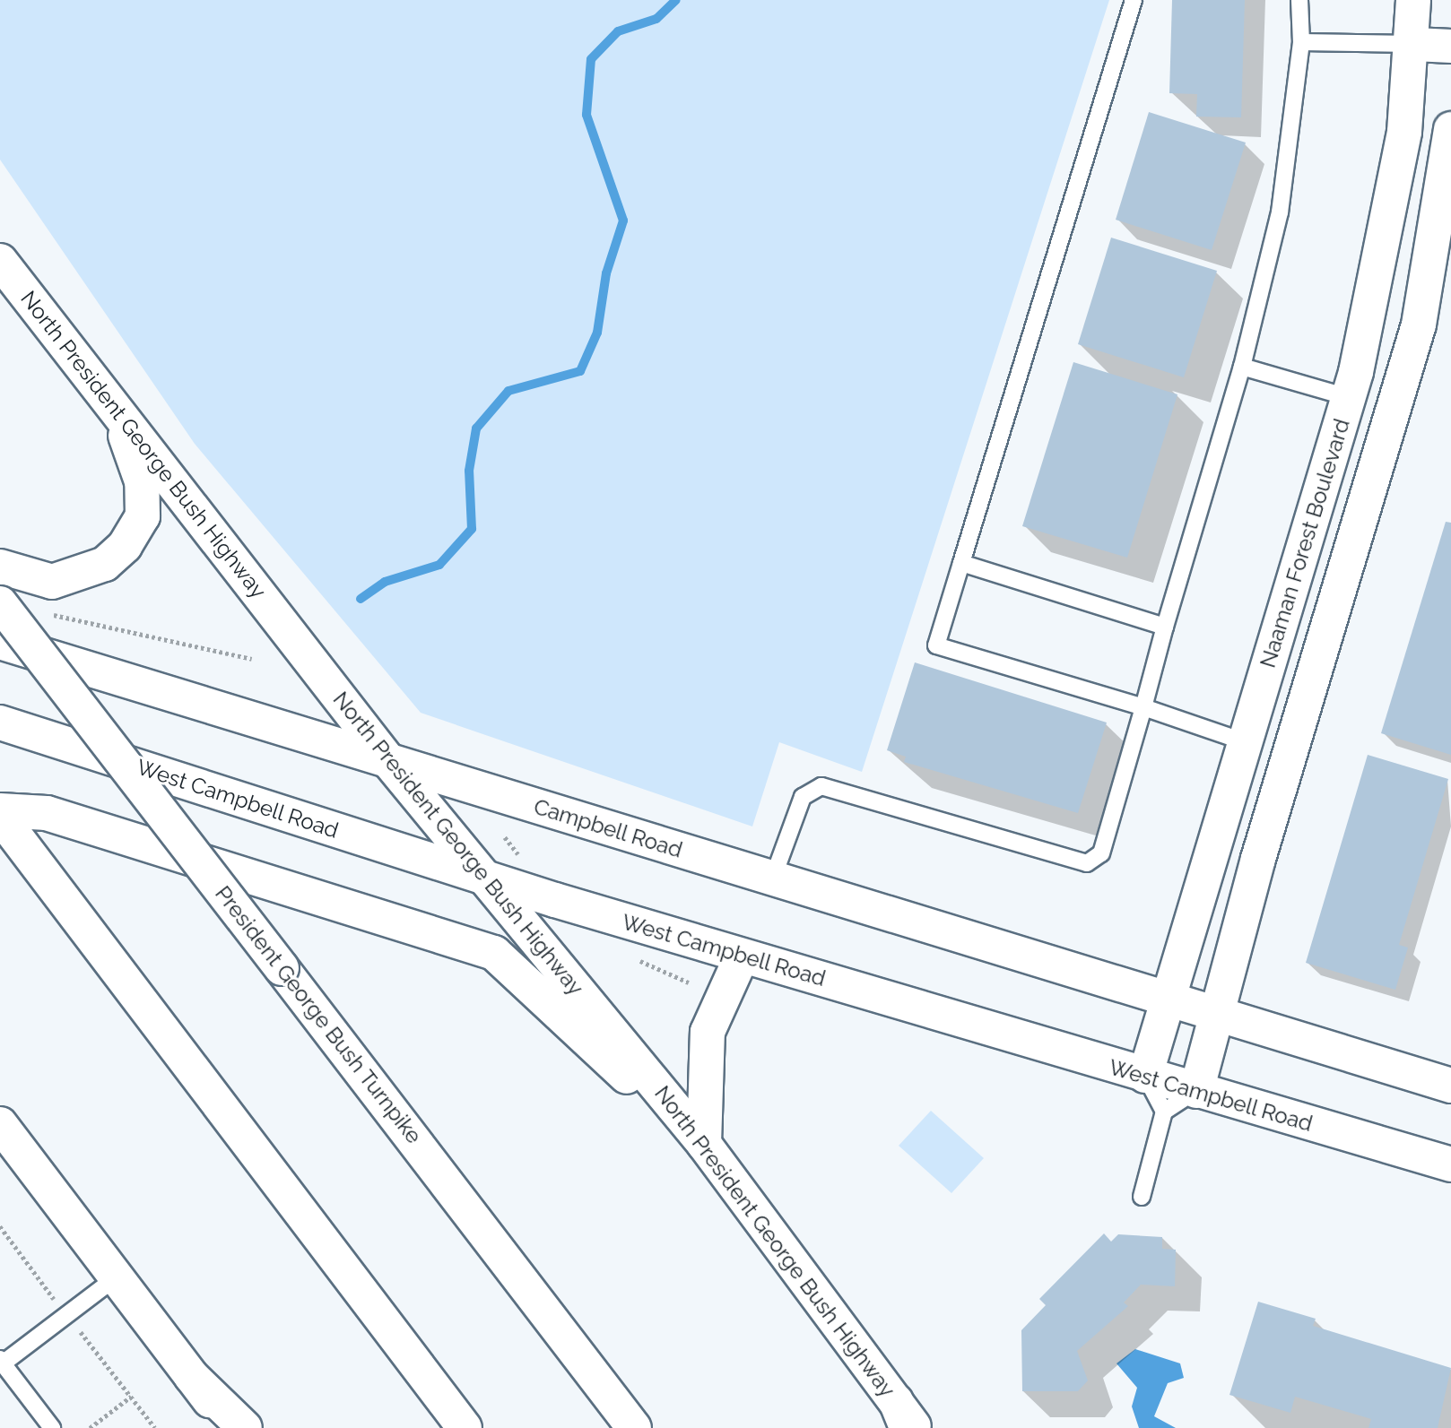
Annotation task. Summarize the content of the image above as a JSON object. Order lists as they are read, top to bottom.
{
  "streets": {
    "main road": [
      "North President George Bush Highway",
      "Naaman Forest Boulevard",
      "West Campbell Road",
      "Campbell Road",
      "President George Bush Turnpike"
    ]
  },
  "crossings": [
    ["North President George Bush Highway", "West Campbell Road"],
    ["North President George Bush Highway", "Campbell Road"],
    ["Naaman Forest Boulevard", "West Campbell Road"],
    ["Naaman Forest Boulevard", "Campbell Road"]
  ]
}
